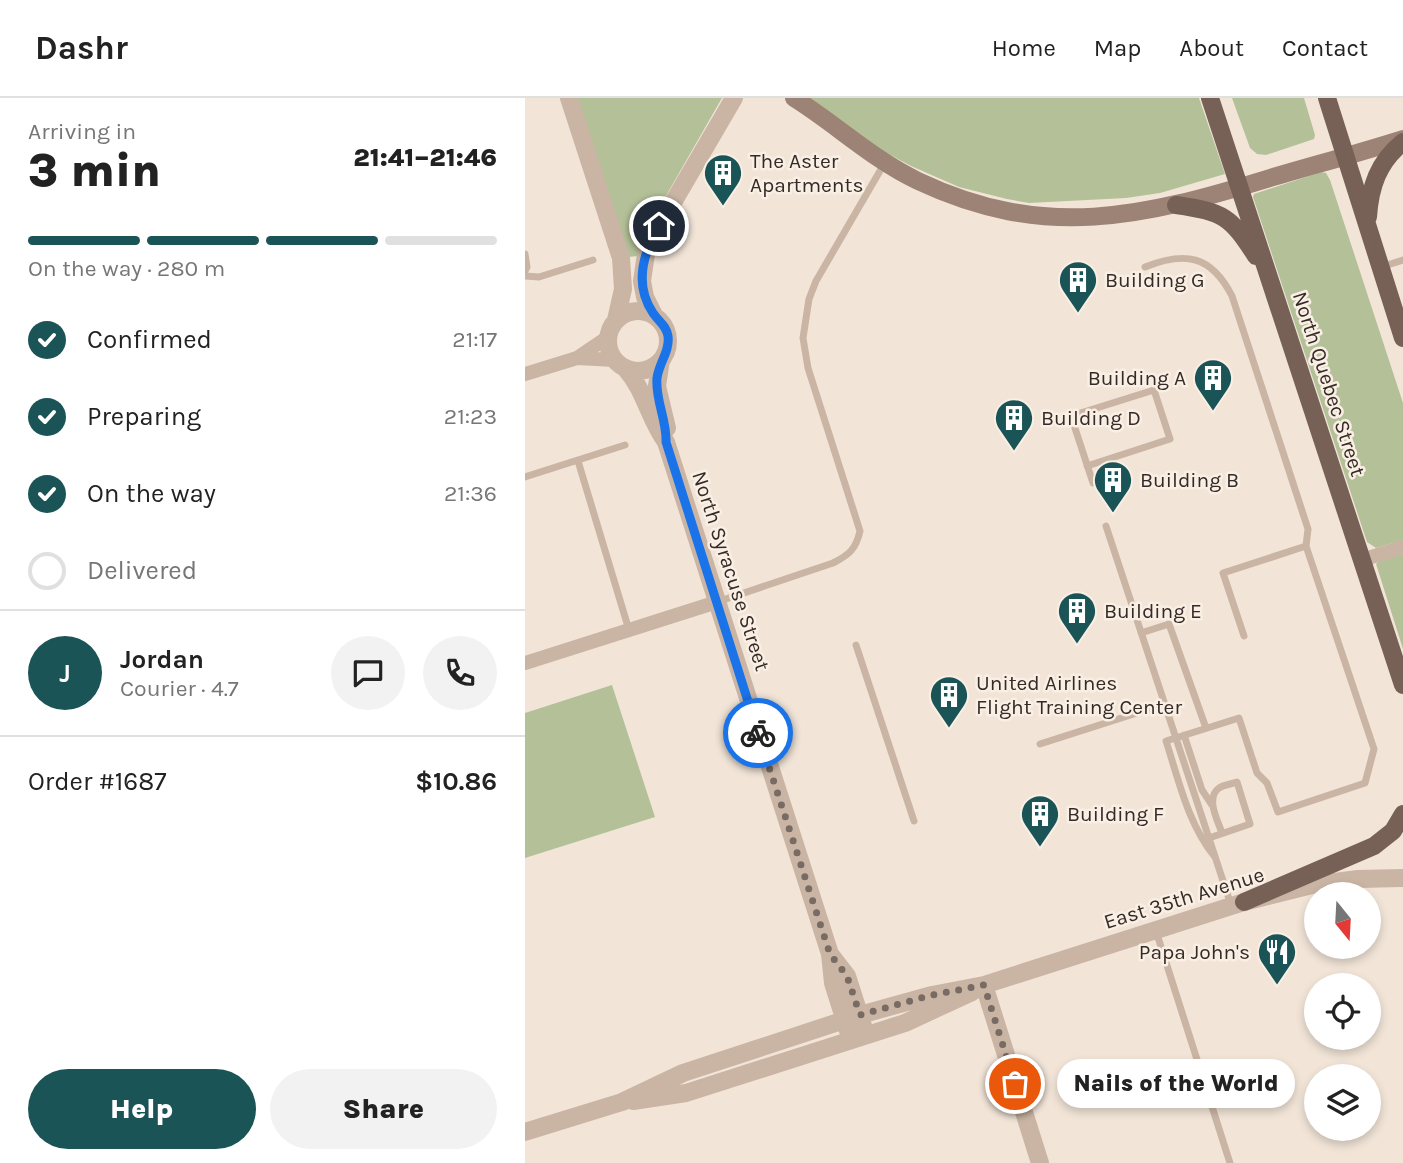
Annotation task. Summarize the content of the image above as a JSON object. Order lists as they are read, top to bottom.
{
  "streets": {
    "main road": ["North Quebec Street"],
    "street": ["North Syracuse Street", "East 35th Avenue"]
  },
  "crossings": [
    ["North Syracuse Street", "East 35th Avenue"]
  ],
  "places": {
    "building": [
      "The Aster Apartments",
      "Building G",
      "Building A",
      "Building D",
      "Building B",
      "Building E",
      "United Airlines Flight Training Center",
      "Building F"
    ],
    "restaurant": ["Papa John's"],
    "other": ["Nails of the World"]
  },
  "north": "bottom",
  "page": {
    "header": "Dashr",
    "nav": [
      "Home",
      "Map",
      "About",
      "Contact"
    ],
    "heading": ["3 min", "Arriving in", "21:41–21:46"],
    "panel": [
      "Jordan",
      "Courier · 4.7",
      "Order #1687",
      "$10.86"
    ],
    "bar": "On the way · 280 m",
    "list": [
      ["Confirmed", "21:17"],
      ["Preparing", "21:23"],
      ["On the way", "21:36"],
      "Delivered"
    ],
    "round": "J",
    "buttons": ["Help", "Share"],
    "bubble": "Nails of the World"
  }
}
